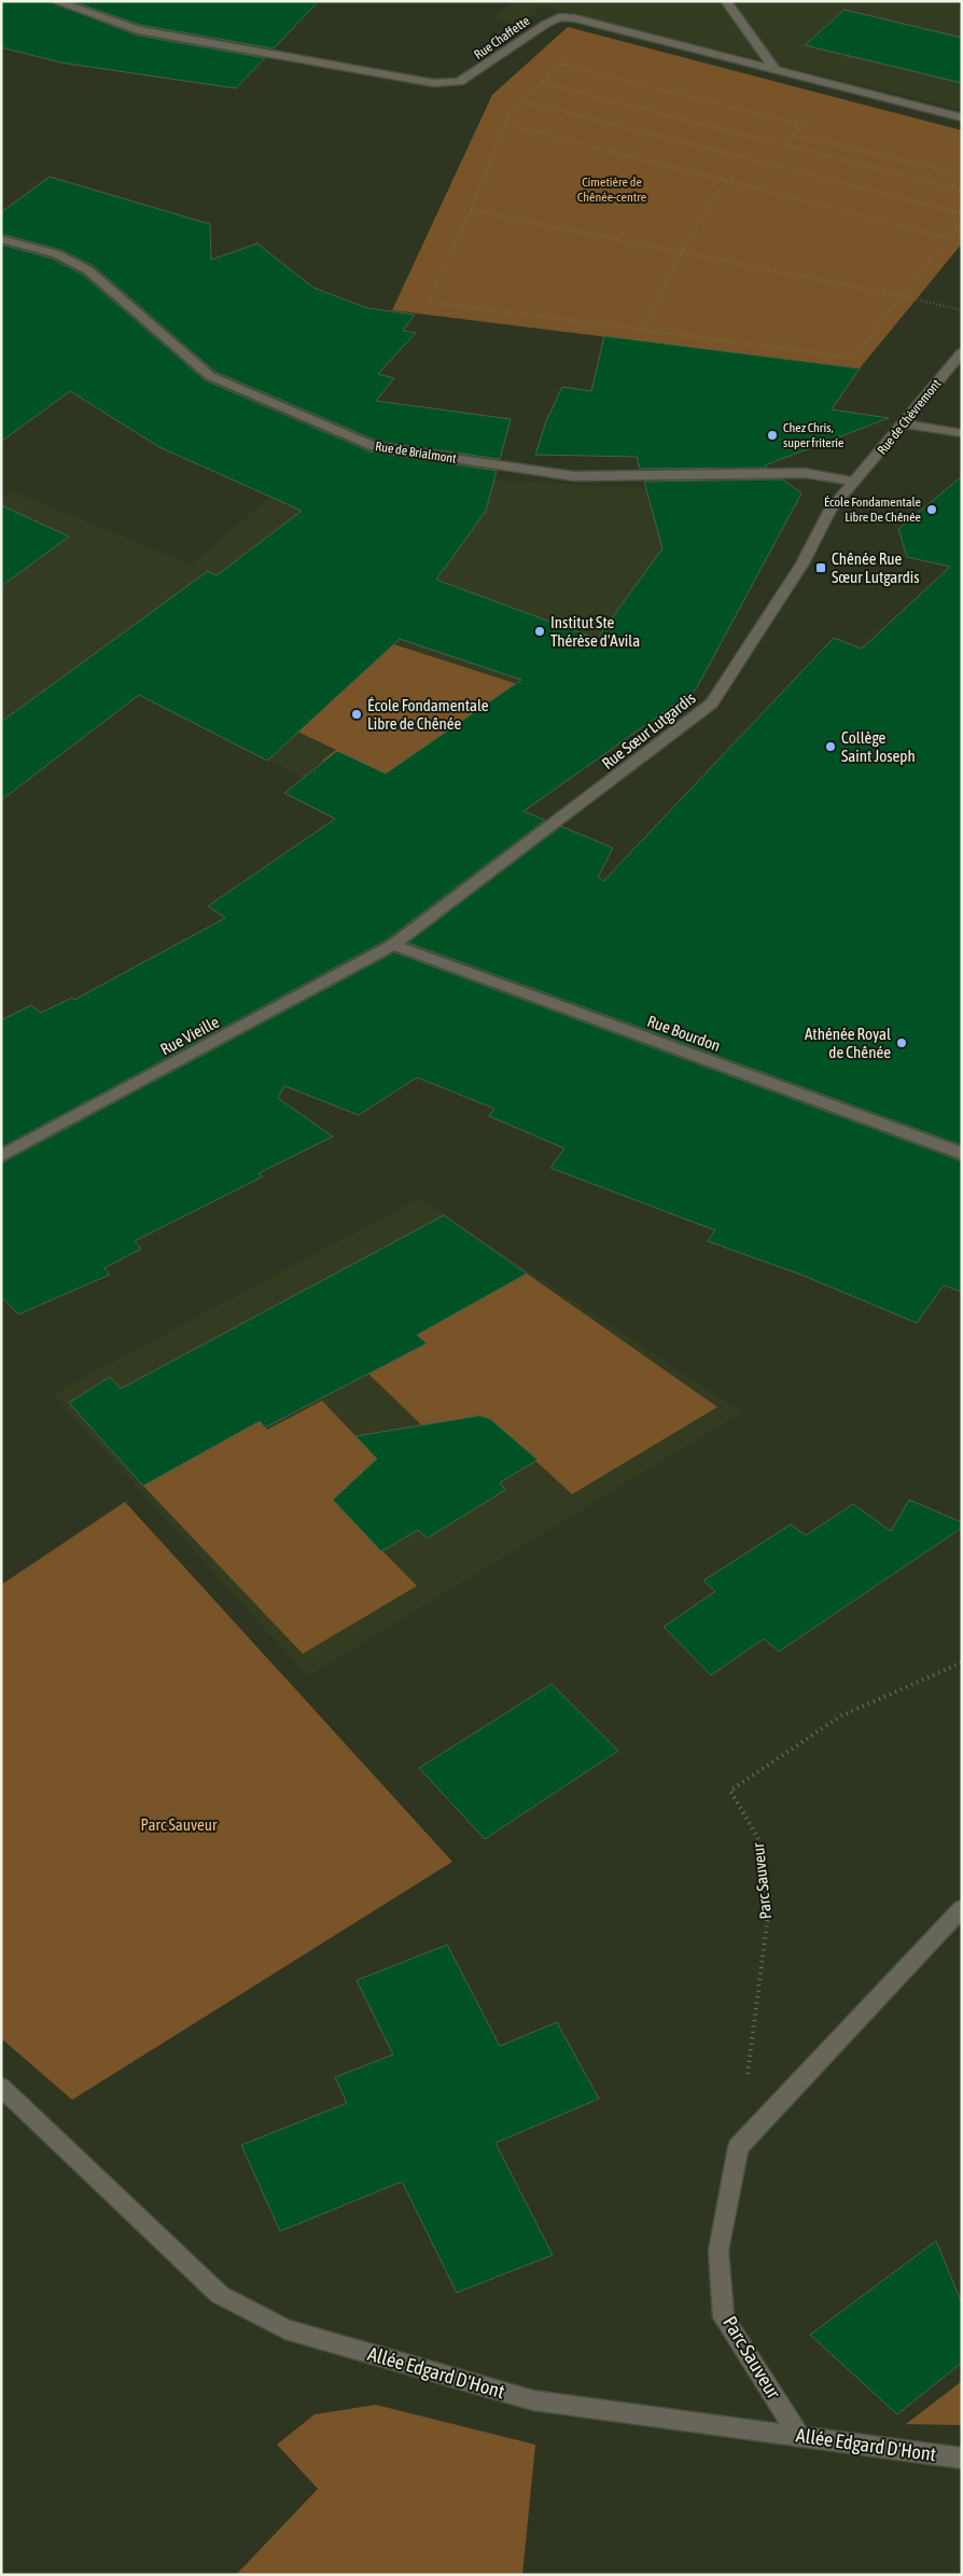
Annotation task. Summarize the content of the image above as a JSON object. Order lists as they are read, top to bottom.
{
  "streets": {
    "street": [
      "Rue Chaffette",
      "Rue de Chèvremont",
      "Rue de Brialmont",
      "Rue Sœur Lutgardis",
      "Rue Bourdon",
      "Rue Vieille",
      "Parc Sauveur",
      "Allée Edgard D'Hont"
    ]
  },
  "crossings": [
    ["Rue de Chèvremont", "Rue de Brialmont"],
    ["Rue de Chèvremont", "Rue Sœur Lutgardis"],
    ["Rue de Brialmont", "Rue Sœur Lutgardis"],
    ["Rue Sœur Lutgardis", "Rue Bourdon"],
    ["Rue Sœur Lutgardis", "Rue Vieille"],
    ["Rue Bourdon", "Rue Vieille"],
    ["Parc Sauveur", "Allée Edgard D'Hont"]
  ],
  "parks": ["Cimetière de Chênée-centre", "Parc Sauveur"],
  "places": {
    "other": [
      "Chez Chris, super friterie",
      "École Fondamentale Libre De Chênée",
      "Institut Ste Thérèse d'Avila",
      "École Fondamentale Libre de Chênée",
      "Collège Saint Joseph",
      "Athénée Royal de Chênée"
    ],
    "transit": ["Chênée Rue Sœur Lutgardis"]
  }
}
